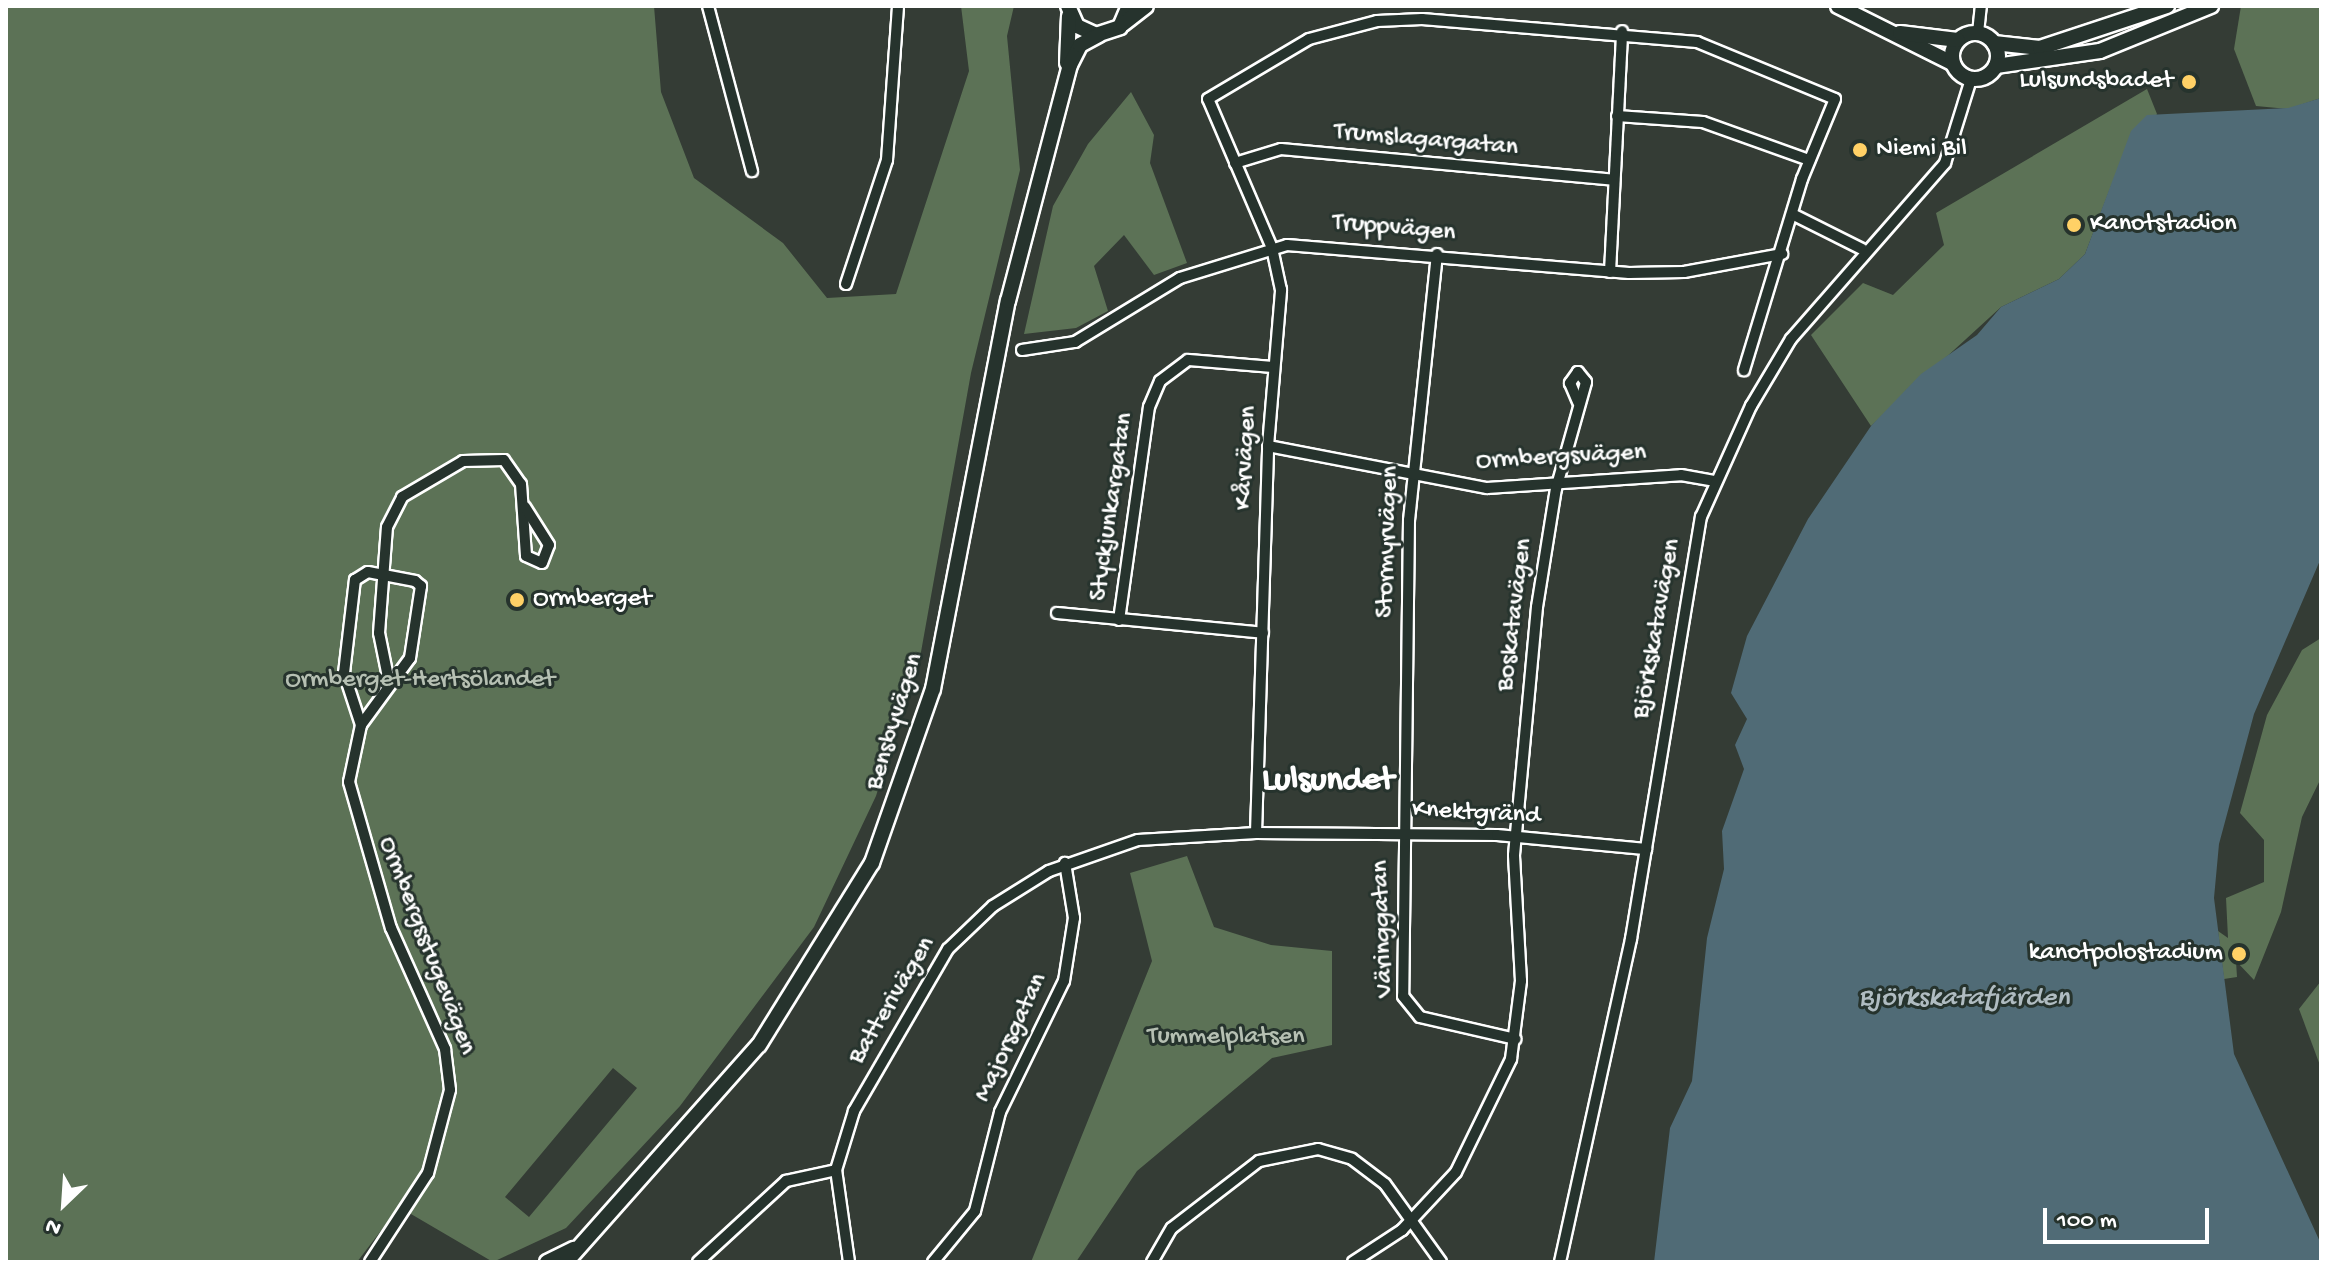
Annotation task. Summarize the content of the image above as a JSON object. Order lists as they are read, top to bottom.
{
  "streets": {
    "main road": ["Bensbyvägen"],
    "street": [
      "Trumslagargatan",
      "Truppvägen",
      "Kårvägen",
      "Ormbergsvägen",
      "Styckjunkargatan",
      "Stormyrvägen",
      "Boskatavägen",
      "Björkskatavägen",
      "Knektgränd",
      "Väringgatan",
      "Ormbergsstugevägen",
      "Batterivägen",
      "Majorsgatan"
    ]
  },
  "crossings": [
    ["Trumslagargatan", "Kårvägen"],
    ["Truppvägen", "Kårvägen"],
    ["Truppvägen", "Stormyrvägen"],
    ["Kårvägen", "Ormbergsvägen"],
    ["Kårvägen", "Styckjunkargatan"],
    ["Kårvägen", "Knektgränd"],
    ["Kårvägen", "Batterivägen"],
    ["Ormbergsvägen", "Stormyrvägen"],
    ["Ormbergsvägen", "Boskatavägen"],
    ["Ormbergsvägen", "Björkskatavägen"],
    ["Stormyrvägen", "Knektgränd"],
    ["Stormyrvägen", "Väringgatan"],
    ["Boskatavägen", "Knektgränd"],
    ["Björkskatavägen", "Knektgränd"],
    ["Knektgränd", "Väringgatan"],
    ["Knektgränd", "Batterivägen"],
    ["Batterivägen", "Majorsgatan"]
  ],
  "districts": ["Lulsundet"],
  "water": ["Björkskatafjärden"],
  "parks": ["Ormberget-Hertsölandet", "Tummelplatsen"],
  "places": [
    "Lulsundsbadet",
    "Niemi Bil",
    "Kanotstadion",
    "Ormberget",
    "kanotpolostadium"
  ],
  "scale_bar": "100 m",
  "north": "bottom left"
}
